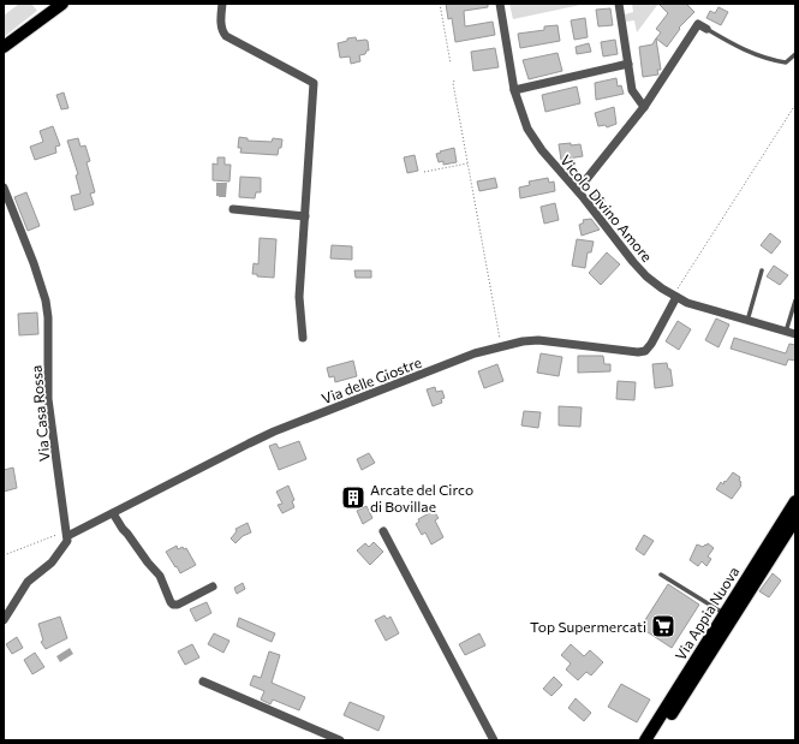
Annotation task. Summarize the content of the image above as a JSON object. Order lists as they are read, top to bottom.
{
  "streets": {
    "main road": ["Via Appia Nuova"],
    "street": ["Vicolo Divino Amore", "Via delle Giostre", "Via Casa Rossa"]
  },
  "crossings": [
    ["Vicolo Divino Amore", "Via delle Giostre"],
    ["Via delle Giostre", "Via Casa Rossa"]
  ],
  "places": {
    "building": ["Arcate del Circo di Bovillae"],
    "supermarket": ["Top Supermercati"]
  }
}
